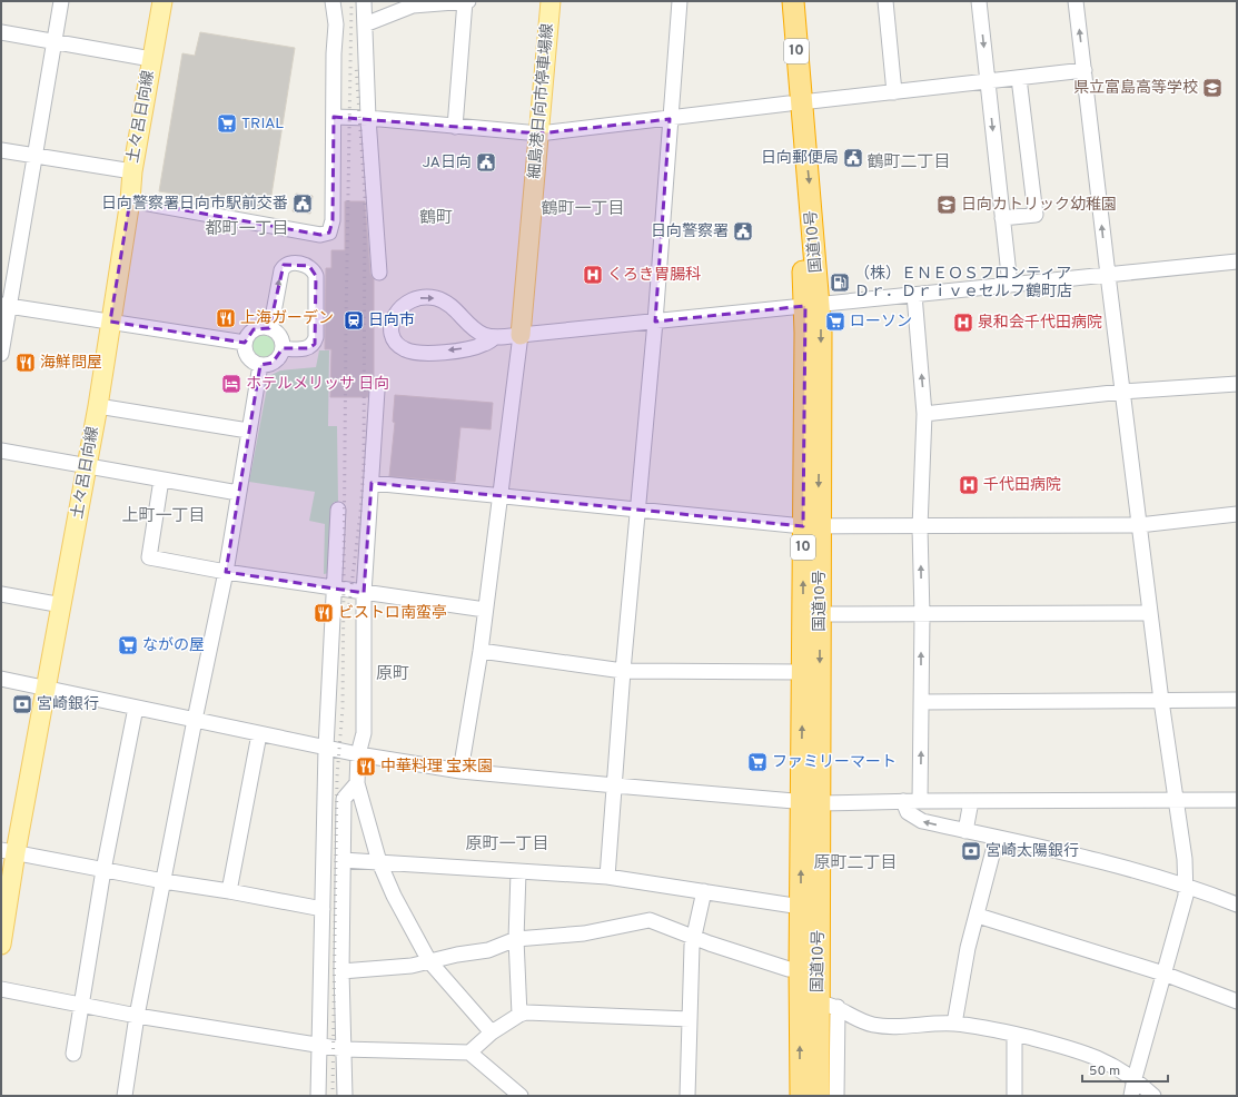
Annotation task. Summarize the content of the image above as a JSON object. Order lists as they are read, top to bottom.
{
  "streets": {
    "highway": ["10", "国道10号"],
    "main road": ["細島港日向市停車場線", "土々呂日向線"]
  },
  "districts": [
    "鶴町二丁目",
    "鶴町一丁目",
    "鶴町",
    "都町一丁目",
    "上町一丁目",
    "原町",
    "原町一丁目",
    "原町二丁目"
  ],
  "places": {
    "school or university": ["県立富島高等学校", "日向カトリック幼稚園"],
    "supermarket": [
      "TRIAL",
      "ローソン",
      "ながの屋",
      "ファミリーマート"
    ],
    "public building": [
      "日向郵便局",
      "JA日向",
      "日向警察署日向市駅前交番",
      "日向警察署"
    ],
    "hospital": ["くろき胃腸科", "泉和会千代田病院", "千代田病院"],
    "fuel station": ["（株）ＥＮＥＯＳフロンティア Ｄｒ．Ｄｒｉｖｅセルフ鶴町店"],
    "restaurant": [
      "上海ガーデン",
      "海鮮問屋",
      "ビストロ南蛮亭",
      "中華料理 宝来園"
    ],
    "station": ["日向市"],
    "hotel": ["ホテルメリッサ 日向"],
    "bank": ["宮崎銀行", "宮崎太陽銀行"]
  },
  "scale_bar": "50 m"
}
